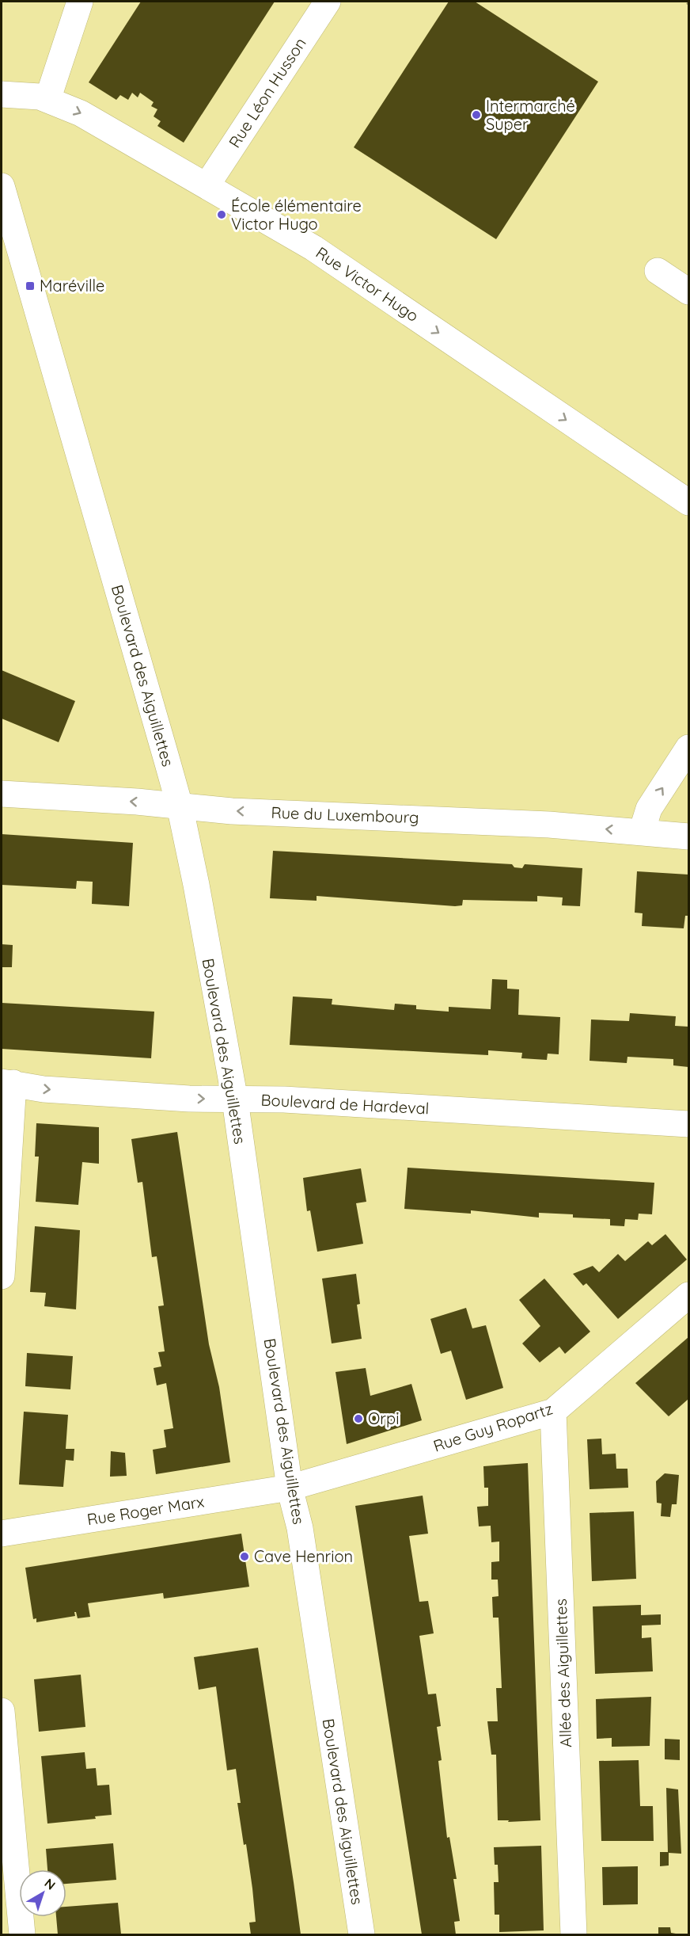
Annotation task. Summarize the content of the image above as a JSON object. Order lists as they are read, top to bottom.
{
  "streets": {
    "street": [
      "Rue Léon Husson",
      "Rue Victor Hugo",
      "Boulevard des Aiguillettes",
      "Rue du Luxembourg",
      "Boulevard de Hardeval",
      "Rue Guy Ropartz",
      "Rue Roger Marx",
      "Allée des Aiguillettes"
    ]
  },
  "crossings": [
    ["Rue Léon Husson", "Rue Victor Hugo"],
    ["Boulevard des Aiguillettes", "Rue du Luxembourg"],
    ["Boulevard des Aiguillettes", "Boulevard de Hardeval"],
    ["Boulevard des Aiguillettes", "Rue Guy Ropartz"],
    ["Boulevard des Aiguillettes", "Rue Roger Marx"],
    ["Rue Guy Ropartz", "Rue Roger Marx"],
    ["Rue Guy Ropartz", "Allée des Aiguillettes"]
  ],
  "one_way": ["Rue Victor Hugo", "Rue du Luxembourg"],
  "places": {
    "other": [
      "Intermarché Super",
      "École élémentaire Victor Hugo",
      "Orpi",
      "Cave Henrion"
    ],
    "transit": ["Maréville"]
  },
  "north": "top right"
}
